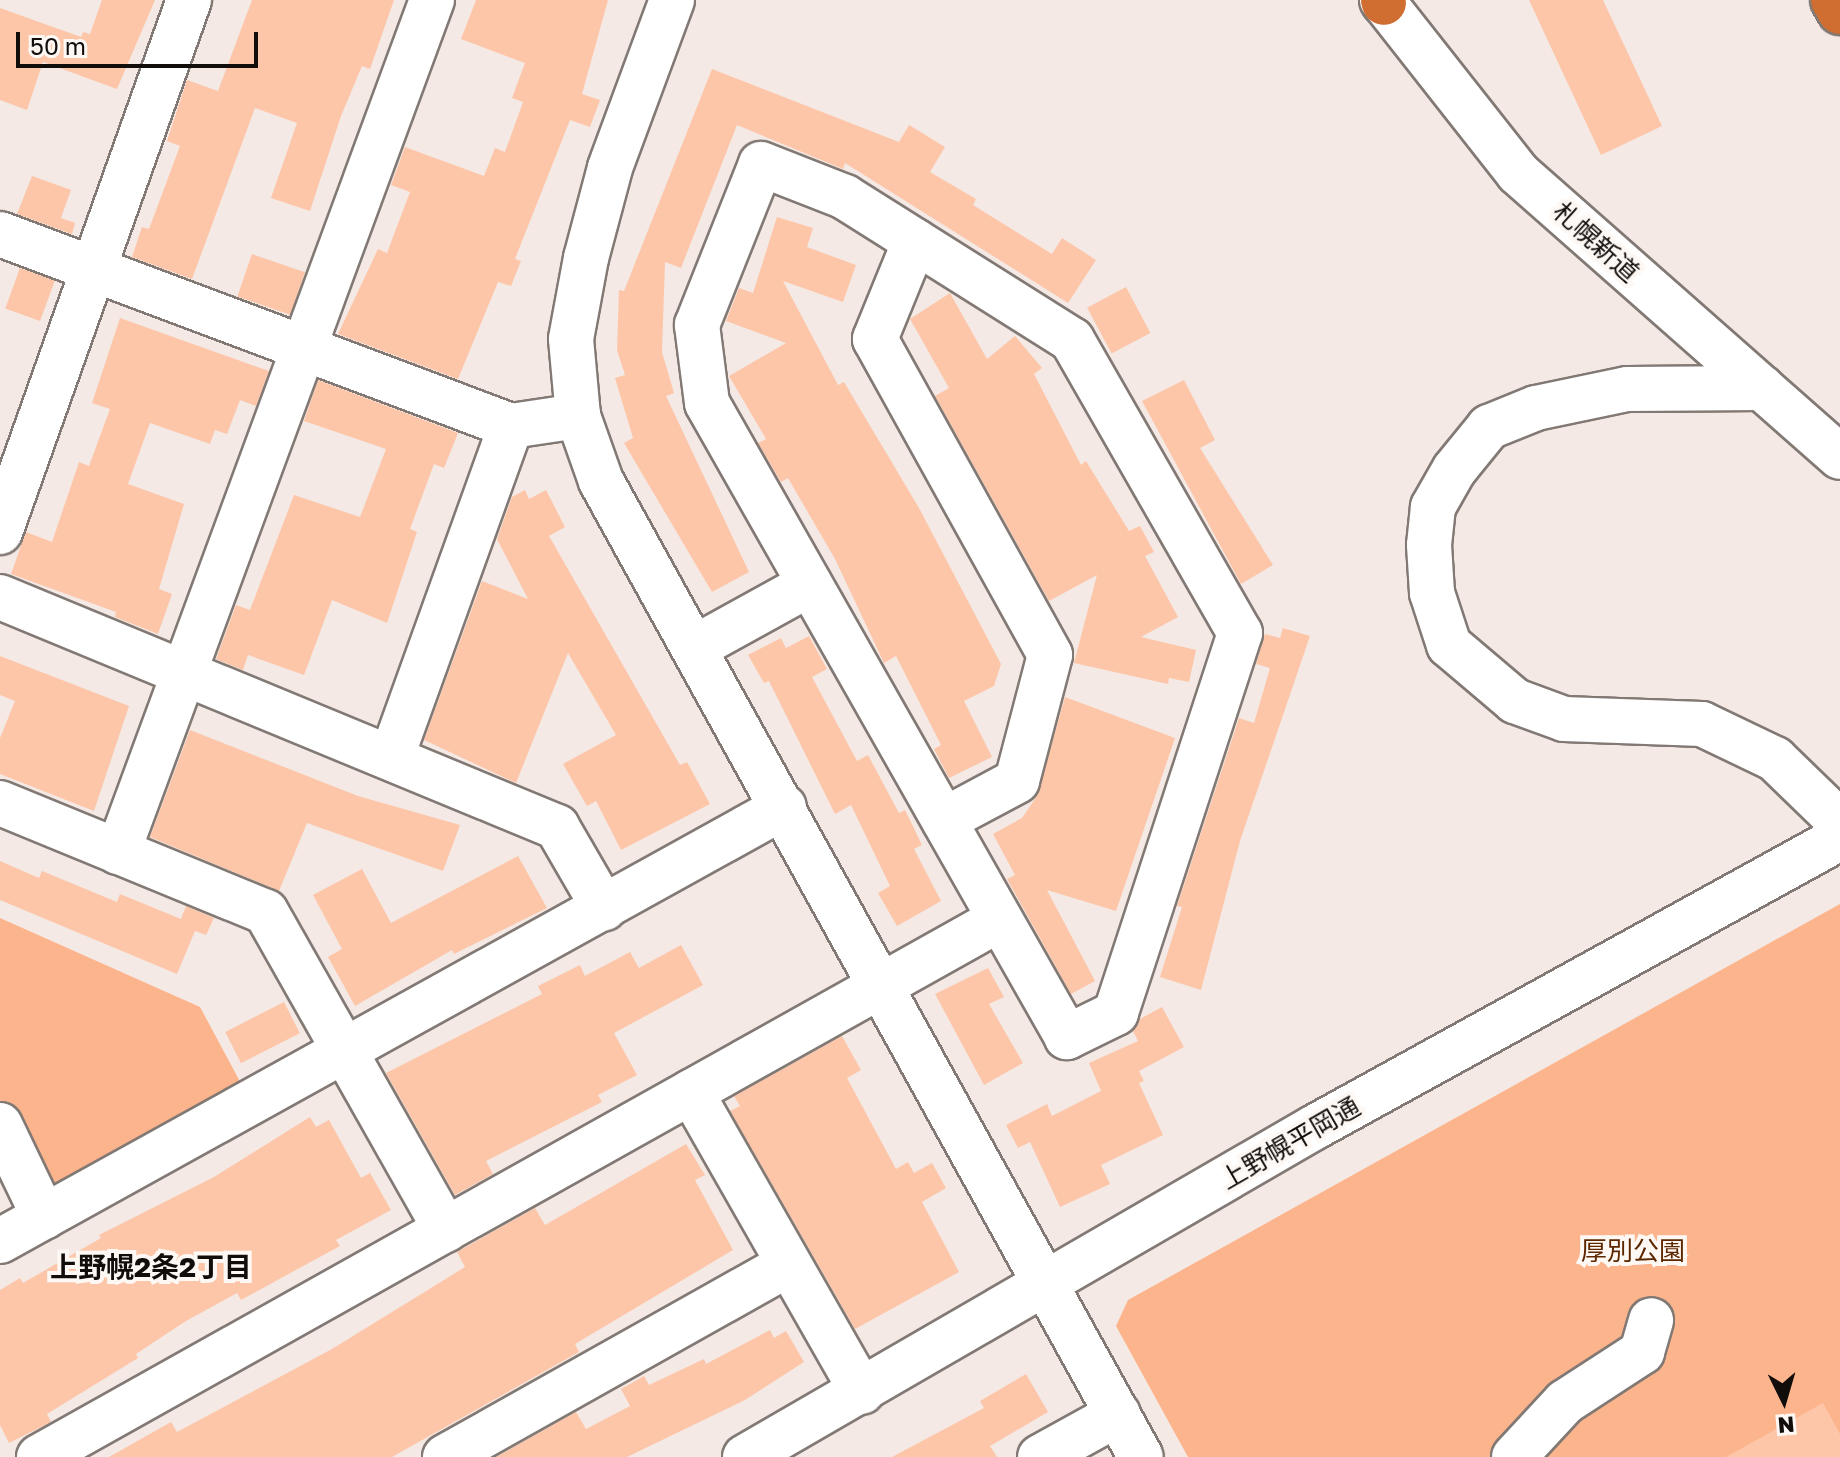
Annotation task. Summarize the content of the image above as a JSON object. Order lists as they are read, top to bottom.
{
  "streets": {
    "street": ["札幌新道", "上野幌平岡通"]
  },
  "districts": ["上野幌2条2丁目"],
  "parks": ["厚別公園"],
  "scale_bar": "50 m",
  "north": "bottom"
}
